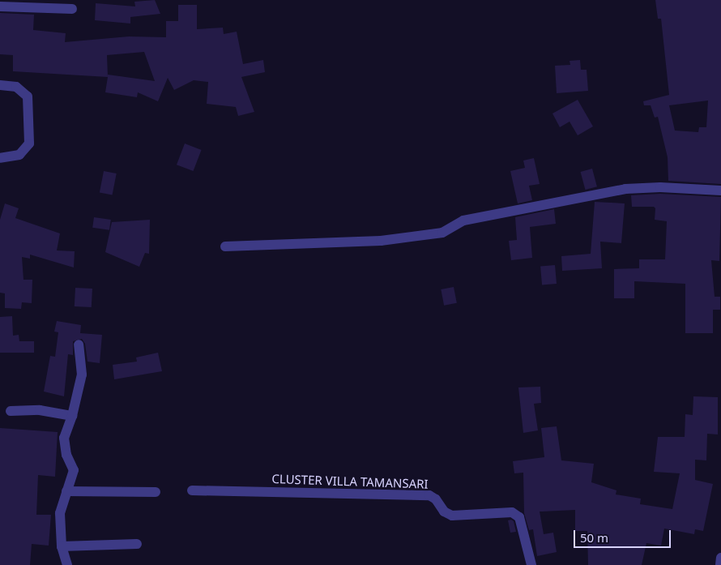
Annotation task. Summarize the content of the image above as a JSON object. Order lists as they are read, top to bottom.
{
  "streets": {
    "street": ["CLUSTER VILLA TAMANSARI"]
  },
  "scale_bar": "50 m"
}
